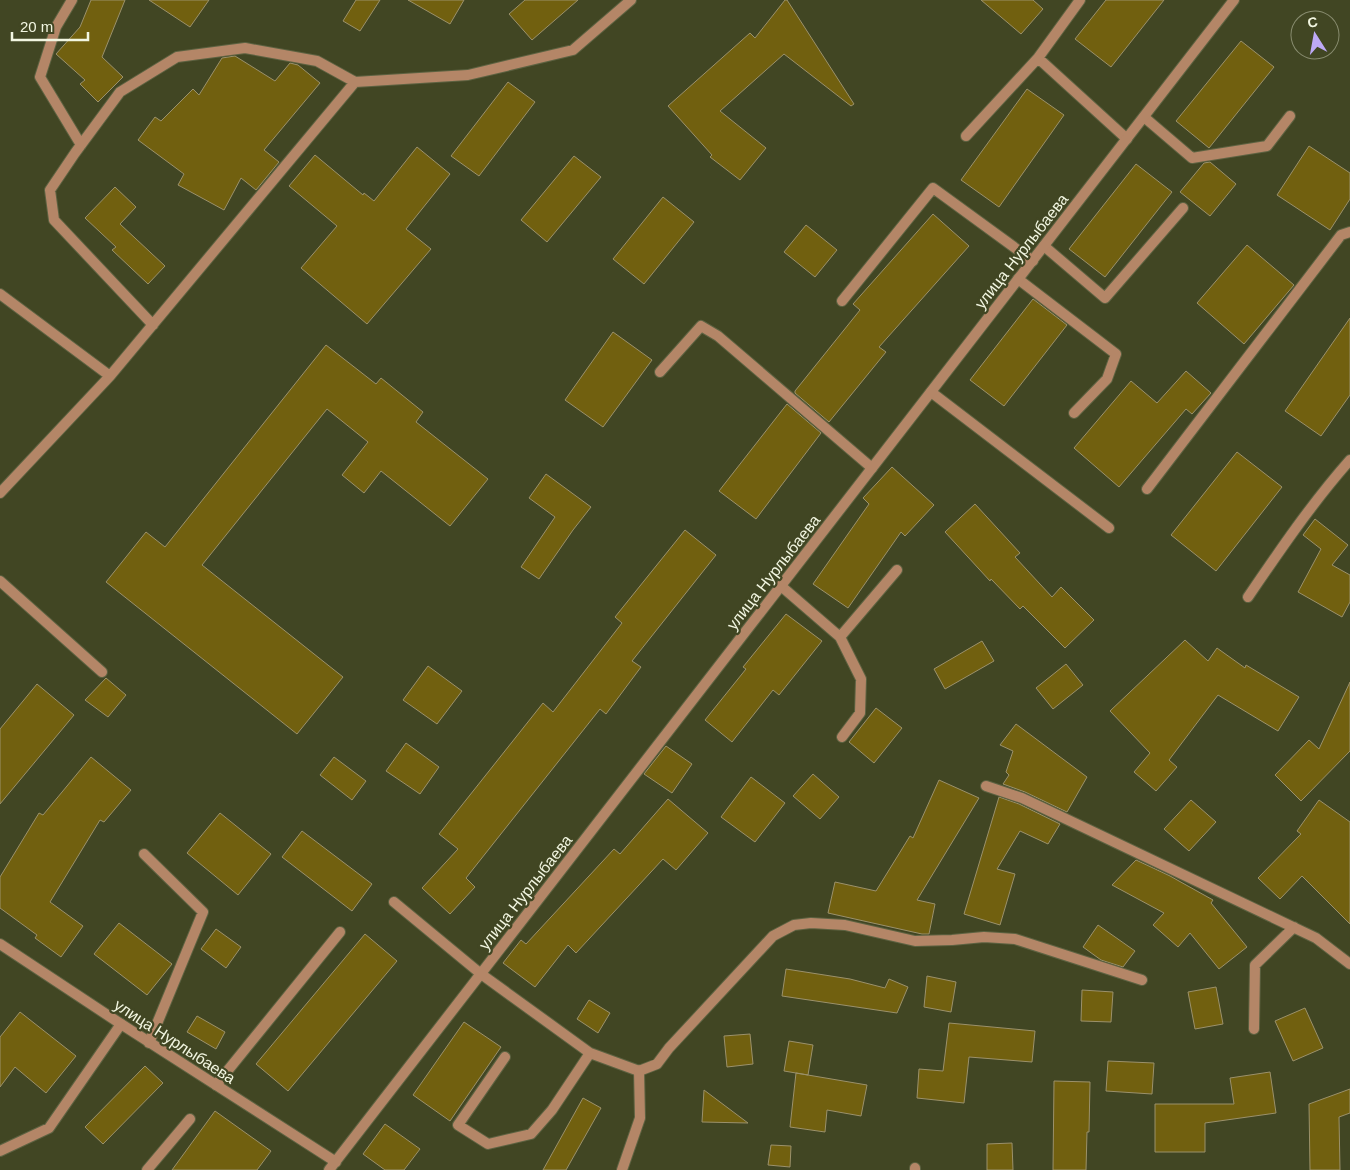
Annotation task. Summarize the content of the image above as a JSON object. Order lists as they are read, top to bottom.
{
  "streets": {
    "street": ["улица Нурлыбаева"]
  },
  "scale_bar": "20 m",
  "north": "top"
}
